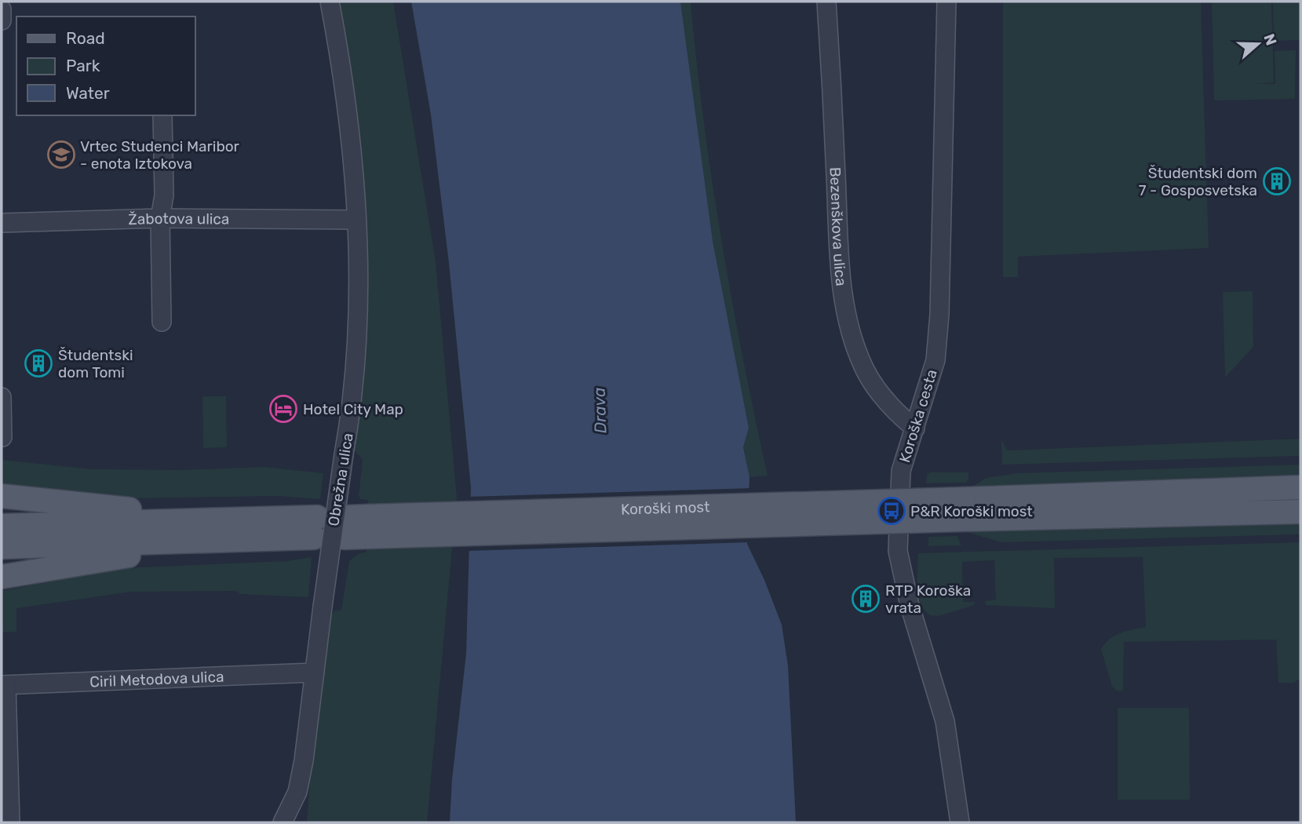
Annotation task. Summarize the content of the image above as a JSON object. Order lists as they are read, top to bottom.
{
  "streets": {
    "main road": ["Koroški most"],
    "street": [
      "Žabotova ulica",
      "Bezenškova ulica",
      "Koroška cesta",
      "Obrežna ulica",
      "Ciril Metodova ulica"
    ]
  },
  "crossings": [
    ["Žabotova ulica", "Obrežna ulica"],
    ["Bezenškova ulica", "Koroška cesta"],
    ["Obrežna ulica", "Ciril Metodova ulica"]
  ],
  "water": ["Drava"],
  "places": {
    "school or university": ["Vrtec Studenci Maribor - enota Iztokova"],
    "building": ["Študentski dom 7 - Gosposvetska", "Študentski dom Tomi", "RTP Koroška vrata"],
    "hotel": ["Hotel City Map"],
    "bus stop": ["P&R Koroški most"]
  },
  "legend": ["Road", "Park", "Water"],
  "north": "right"
}
